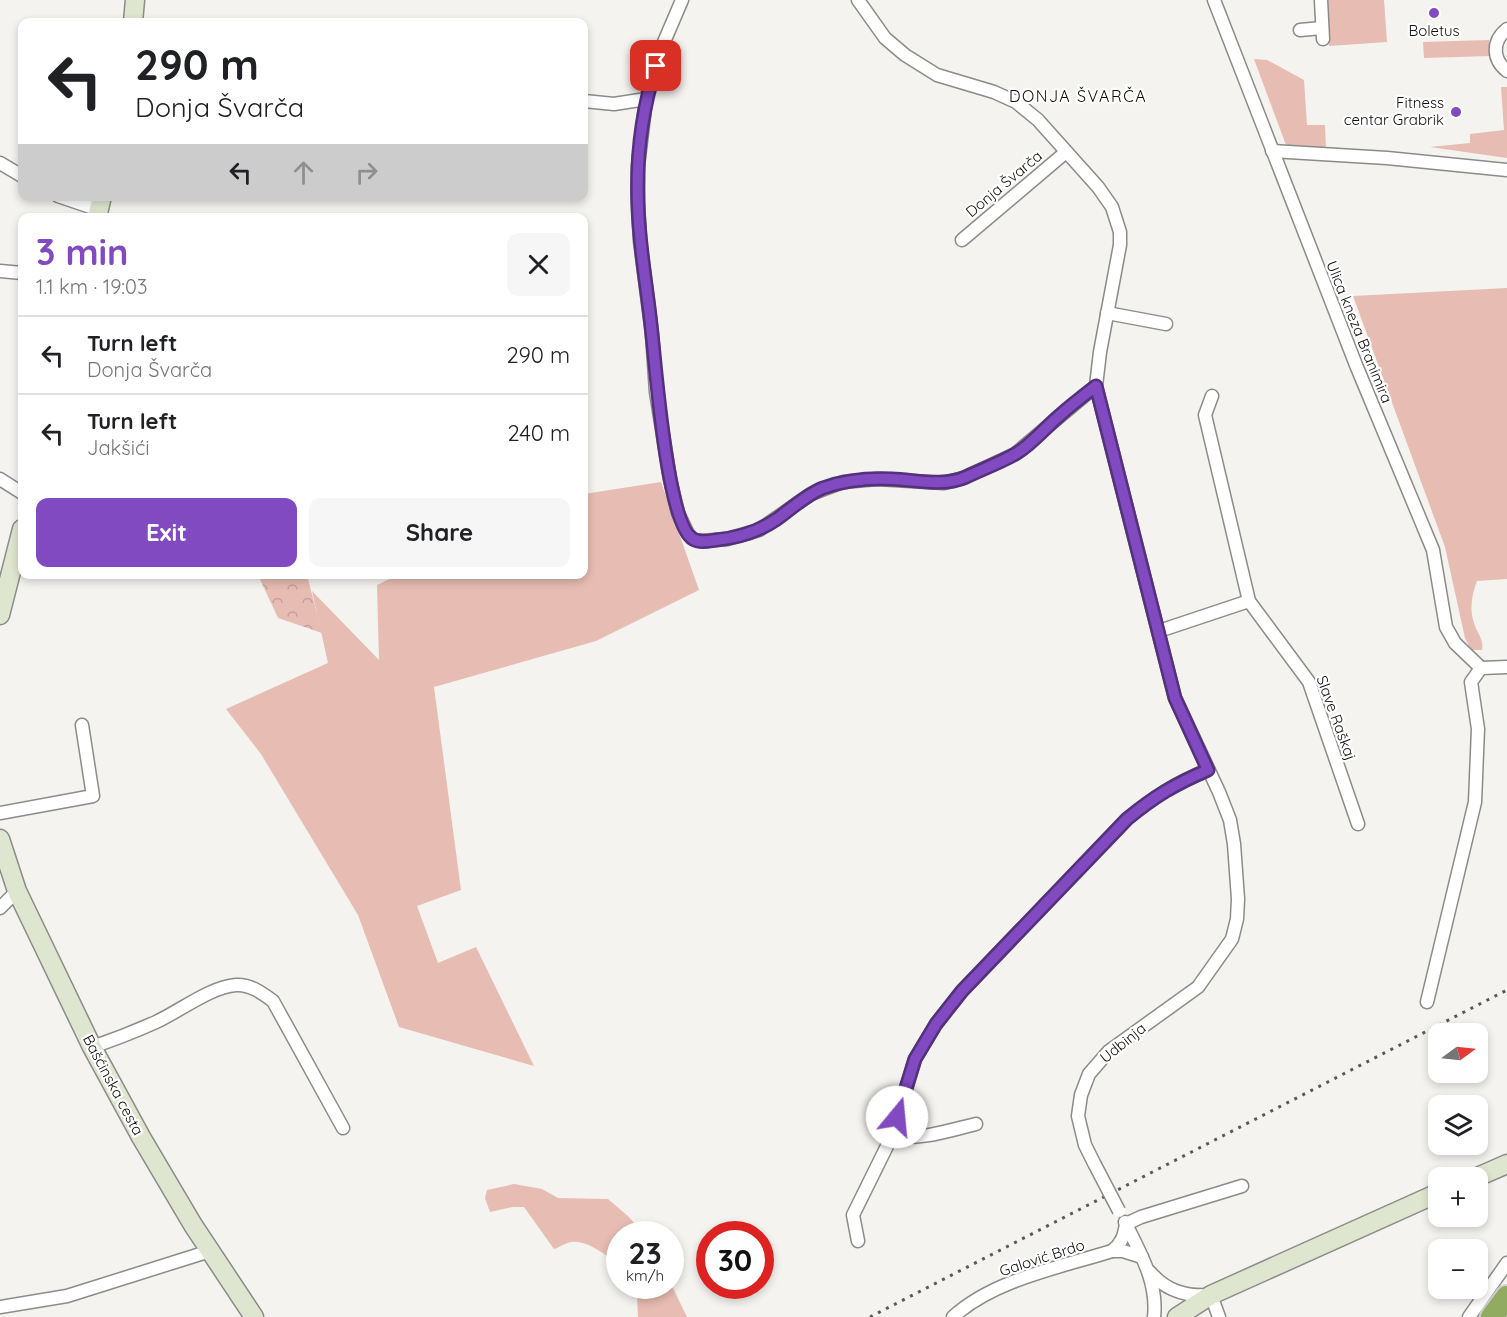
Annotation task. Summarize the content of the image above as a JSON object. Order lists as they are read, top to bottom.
{
  "streets": {
    "street": [
      "Donja Švarča",
      "Ulica kneza Branimira",
      "Slave Raškaj",
      "Udbinja",
      "Bašćinska cesta",
      "Galović Brdo"
    ]
  },
  "crossings": [
    ["Donja Švarča", "Udbinja"],
    ["Udbinja", "Galović Brdo"]
  ],
  "districts": ["DONJA ŠVARČA"],
  "places": ["Boletus", "Fitness centar Grabrik"],
  "north": "right",
  "page": {
    "turn": ["290 m", "Donja Švarča"],
    "heading": ["3 min", "1.1 km · 19:03"],
    "list": [
      {
        "name": "Turn left",
        "note": "Donja Švarča",
        "value": "290 m"
      },
      {
        "name": "Turn left",
        "note": "Jakšići",
        "value": "240 m"
      }
    ],
    "buttons": ["Exit", "Share"],
    "map_buttons": ["+", "−"],
    "speed": "23 km/h",
    "limit": "30"
  }
}
